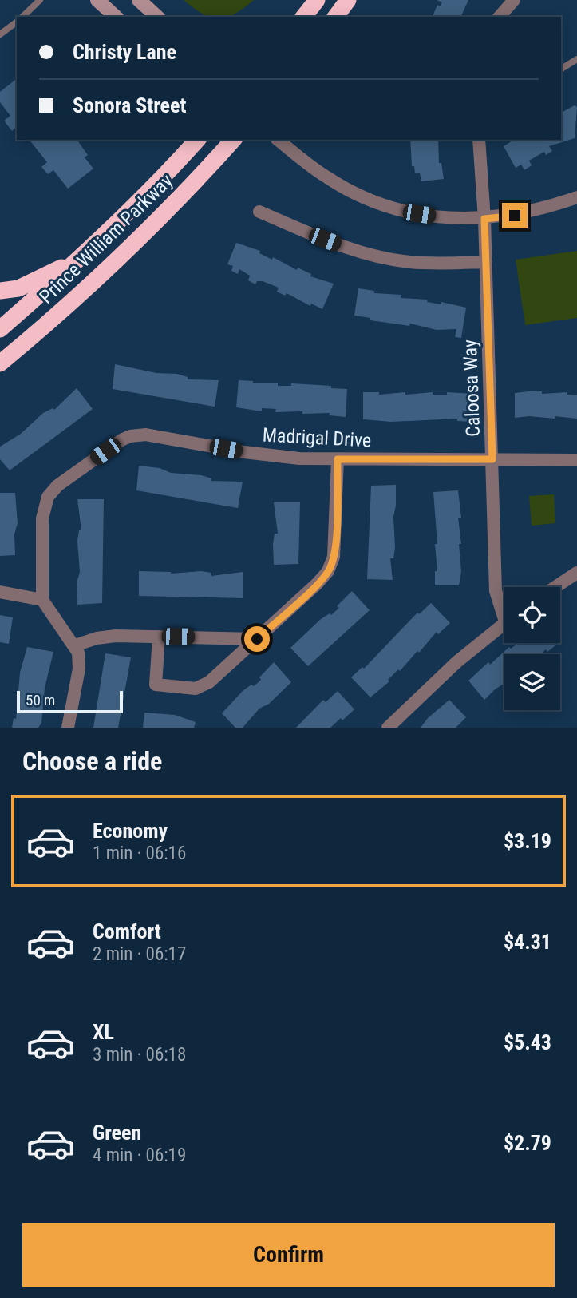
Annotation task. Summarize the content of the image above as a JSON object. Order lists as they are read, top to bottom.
{
  "streets": {
    "highway": ["Prince William Parkway"],
    "street": ["Caloosa Way", "Madrigal Drive"]
  },
  "crossings": [
    ["Caloosa Way", "Madrigal Drive"]
  ],
  "scale_bar": "50 m",
  "page": {
    "banner": ["Christy Lane", "Sonora Street"],
    "scale": "50 m",
    "heading": "Choose a ride",
    "list": [
      {
        "name": "Economy",
        "note": "1 min · 06:16",
        "value": "$3.19"
      },
      {
        "name": "Comfort",
        "note": "2 min · 06:17",
        "value": "$4.31"
      },
      {
        "name": "XL",
        "note": "3 min · 06:18",
        "value": "$5.43"
      },
      {
        "name": "Green",
        "note": "4 min · 06:19",
        "value": "$2.79"
      }
    ],
    "buttons": "Confirm"
  }
}
